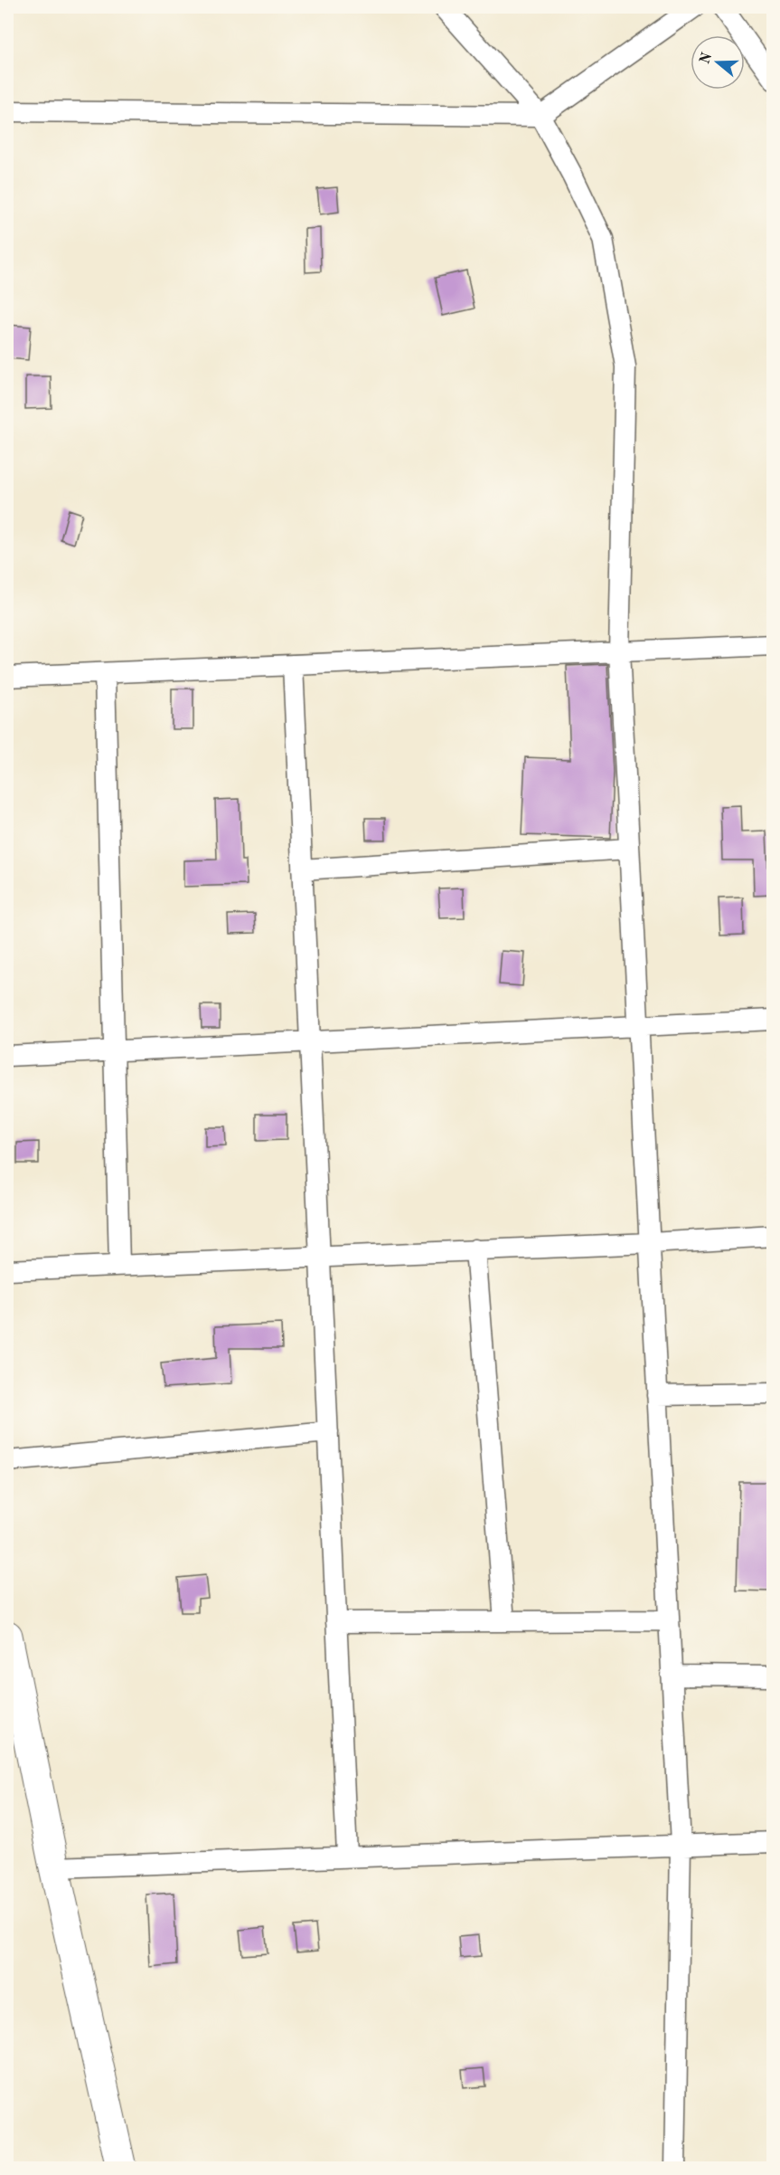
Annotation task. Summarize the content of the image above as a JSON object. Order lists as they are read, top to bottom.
{
  "north": "left"
}
